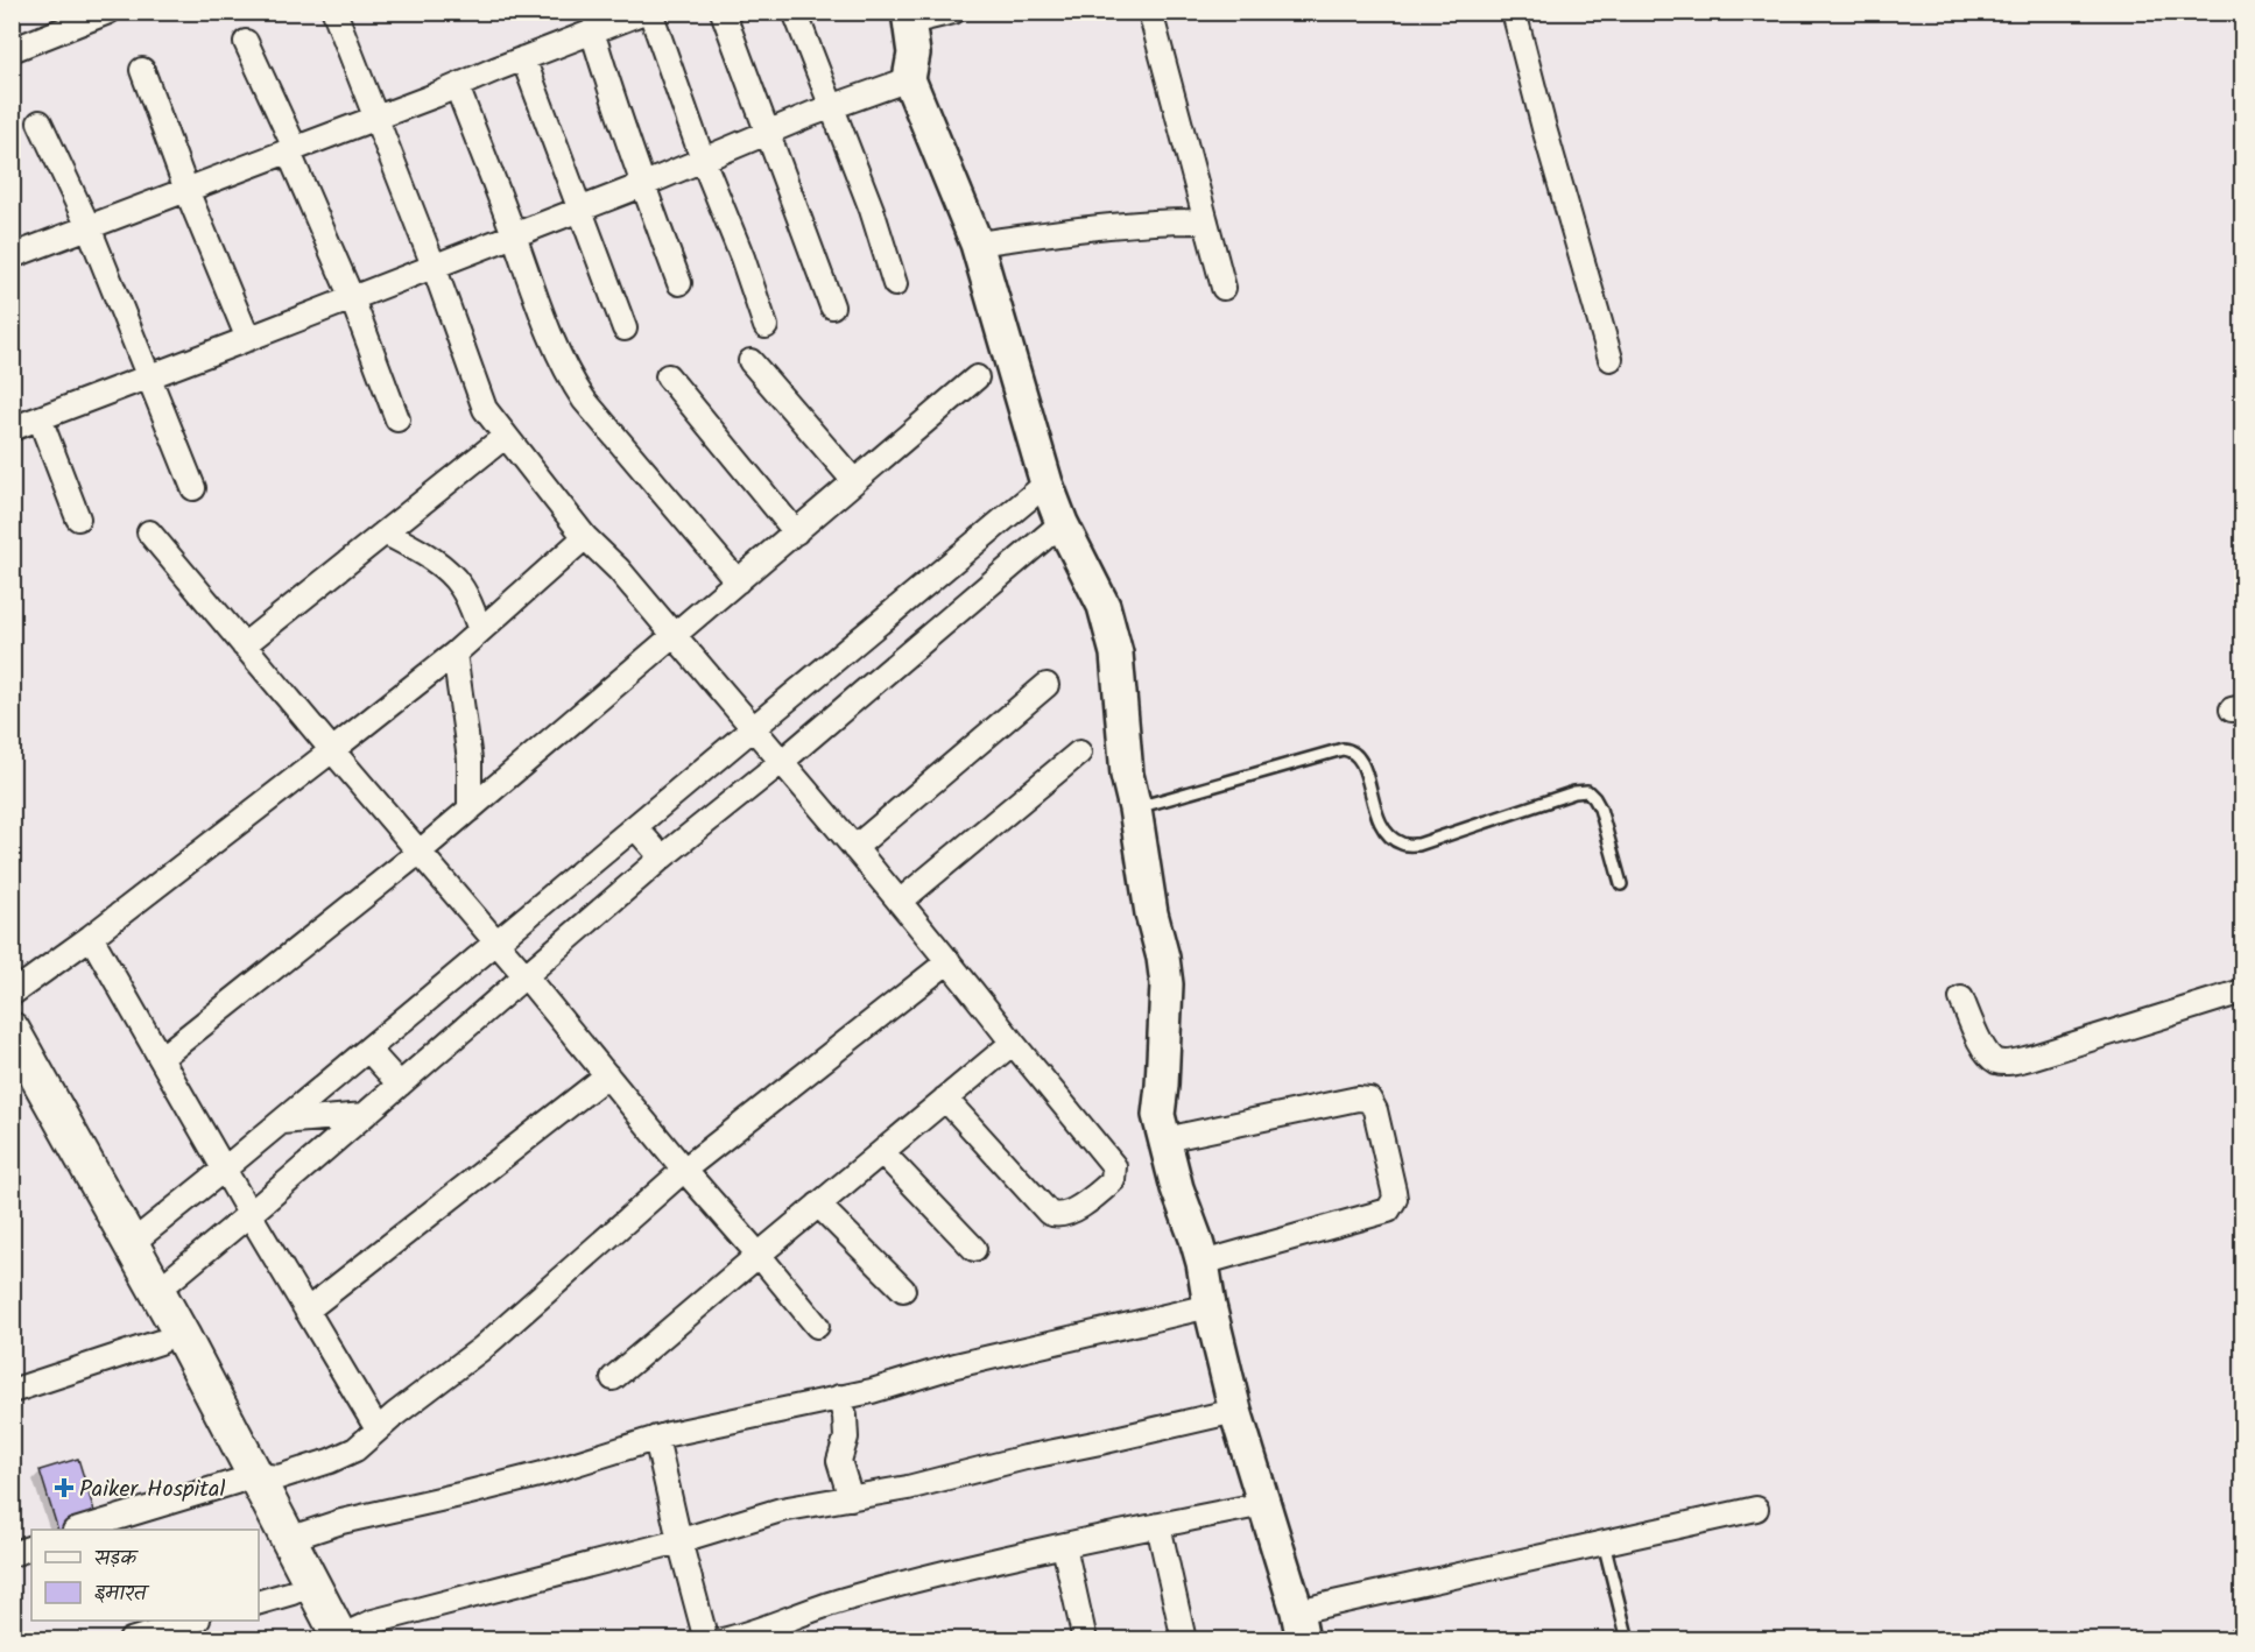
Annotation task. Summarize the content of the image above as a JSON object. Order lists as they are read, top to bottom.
{
  "places": {
    "health": ["Paiker Hospital"]
  },
  "legend": ["सड़क", "इमारत"]
}
